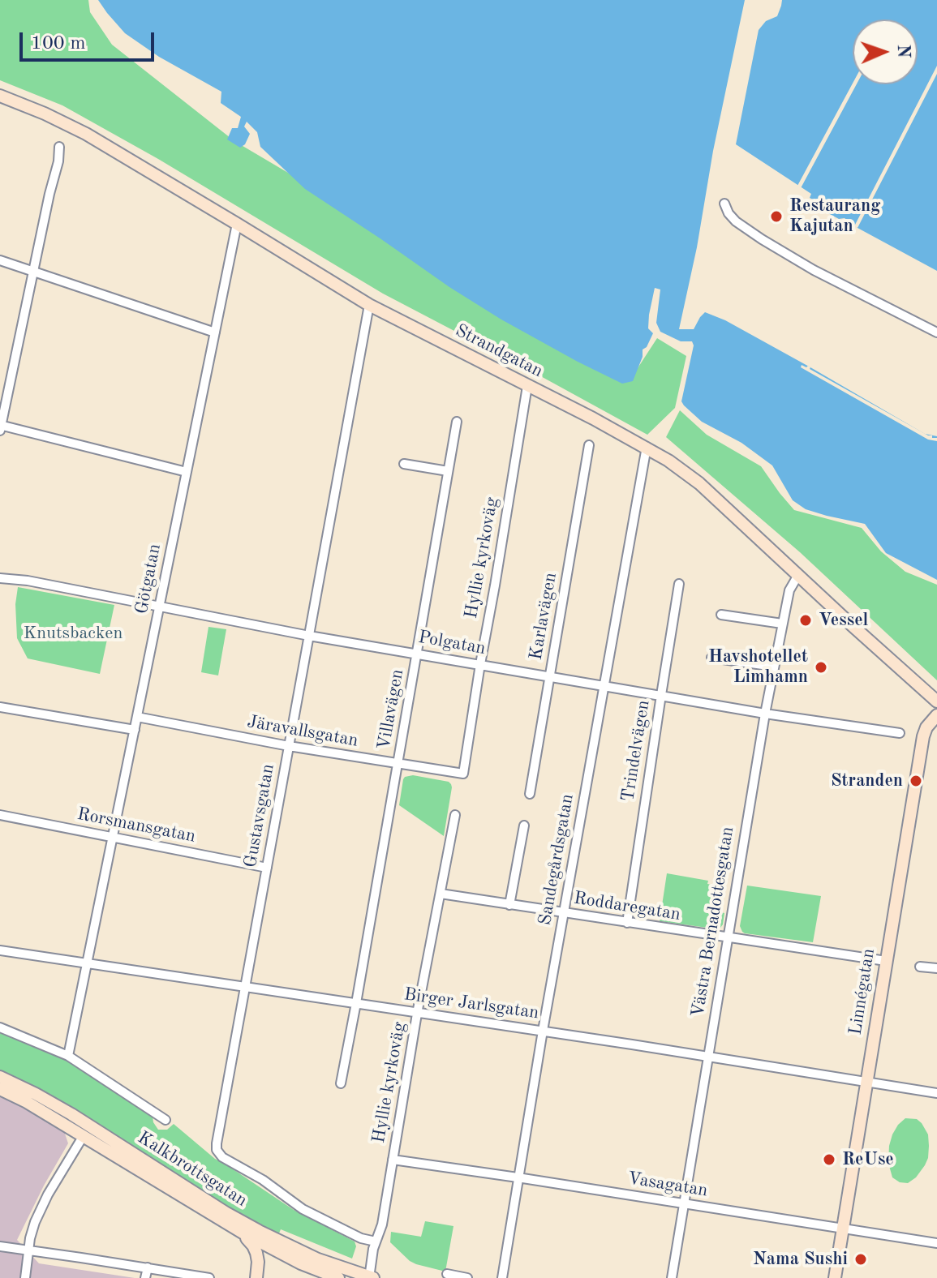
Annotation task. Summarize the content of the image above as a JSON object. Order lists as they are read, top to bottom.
{
  "streets": {
    "street": [
      "Strandgatan",
      "Hyllie kyrkoväg",
      "Götgatan",
      "Karlavägen",
      "Polgatan",
      "Villavägen",
      "Järavallsgatan",
      "Trindelvägen",
      "Gustavsgatan",
      "Rorsmansgatan",
      "Sandegårdsgatan",
      "Roddaregatan",
      "Västra Bernadottesgatan",
      "Linnégatan",
      "Birger Jarlsgatan",
      "Kalkbrottsgatan",
      "Vasagatan"
    ]
  },
  "crossings": [
    ["Strandgatan", "Hyllie kyrkoväg"],
    ["Strandgatan", "Götgatan"],
    ["Strandgatan", "Gustavsgatan"],
    ["Strandgatan", "Sandegårdsgatan"],
    ["Strandgatan", "Västra Bernadottesgatan"],
    ["Hyllie kyrkoväg", "Polgatan"],
    ["Hyllie kyrkoväg", "Järavallsgatan"],
    ["Hyllie kyrkoväg", "Gustavsgatan"],
    ["Hyllie kyrkoväg", "Roddaregatan"],
    ["Hyllie kyrkoväg", "Birger Jarlsgatan"],
    ["Hyllie kyrkoväg", "Kalkbrottsgatan"],
    ["Hyllie kyrkoväg", "Vasagatan"],
    ["Götgatan", "Polgatan"],
    ["Götgatan", "Järavallsgatan"],
    ["Götgatan", "Rorsmansgatan"],
    ["Götgatan", "Birger Jarlsgatan"],
    ["Karlavägen", "Polgatan"],
    ["Polgatan", "Villavägen"],
    ["Polgatan", "Trindelvägen"],
    ["Polgatan", "Gustavsgatan"],
    ["Polgatan", "Sandegårdsgatan"],
    ["Polgatan", "Västra Bernadottesgatan"],
    ["Villavägen", "Järavallsgatan"],
    ["Villavägen", "Birger Jarlsgatan"],
    ["Järavallsgatan", "Gustavsgatan"],
    ["Trindelvägen", "Roddaregatan"],
    ["Gustavsgatan", "Rorsmansgatan"],
    ["Gustavsgatan", "Birger Jarlsgatan"],
    ["Sandegårdsgatan", "Roddaregatan"],
    ["Sandegårdsgatan", "Birger Jarlsgatan"],
    ["Sandegårdsgatan", "Vasagatan"],
    ["Roddaregatan", "Västra Bernadottesgatan"],
    ["Roddaregatan", "Linnégatan"],
    ["Västra Bernadottesgatan", "Birger Jarlsgatan"],
    ["Västra Bernadottesgatan", "Vasagatan"],
    ["Linnégatan", "Birger Jarlsgatan"],
    ["Linnégatan", "Vasagatan"]
  ],
  "parks": ["Knutsbacken"],
  "places": [
    "Restaurang Kajutan",
    "Vessel",
    "Havshotellet Limhamn",
    "Stranden",
    "ReUse",
    "Nama Sushi"
  ],
  "scale_bar": "100 m",
  "north": "right"
}
